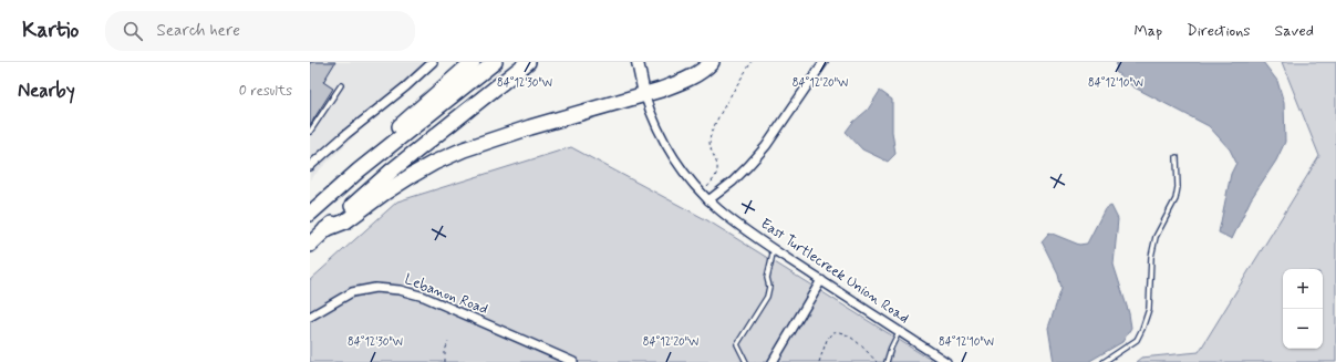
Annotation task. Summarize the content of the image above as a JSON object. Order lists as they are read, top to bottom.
{
  "streets": {
    "street": ["East Turtlecreek Union Road", "Lebanon Road"]
  },
  "page": {
    "header": "Kartio",
    "search": "Search here",
    "nav": ["Map", "Directions", "Saved"],
    "heading": ["Nearby", "0 results"],
    "map_buttons": ["+", "−"]
  },
  "coordinates": ["84°12'30\"W", "84°12'20\"W", "84°12'10\"W"]
}
